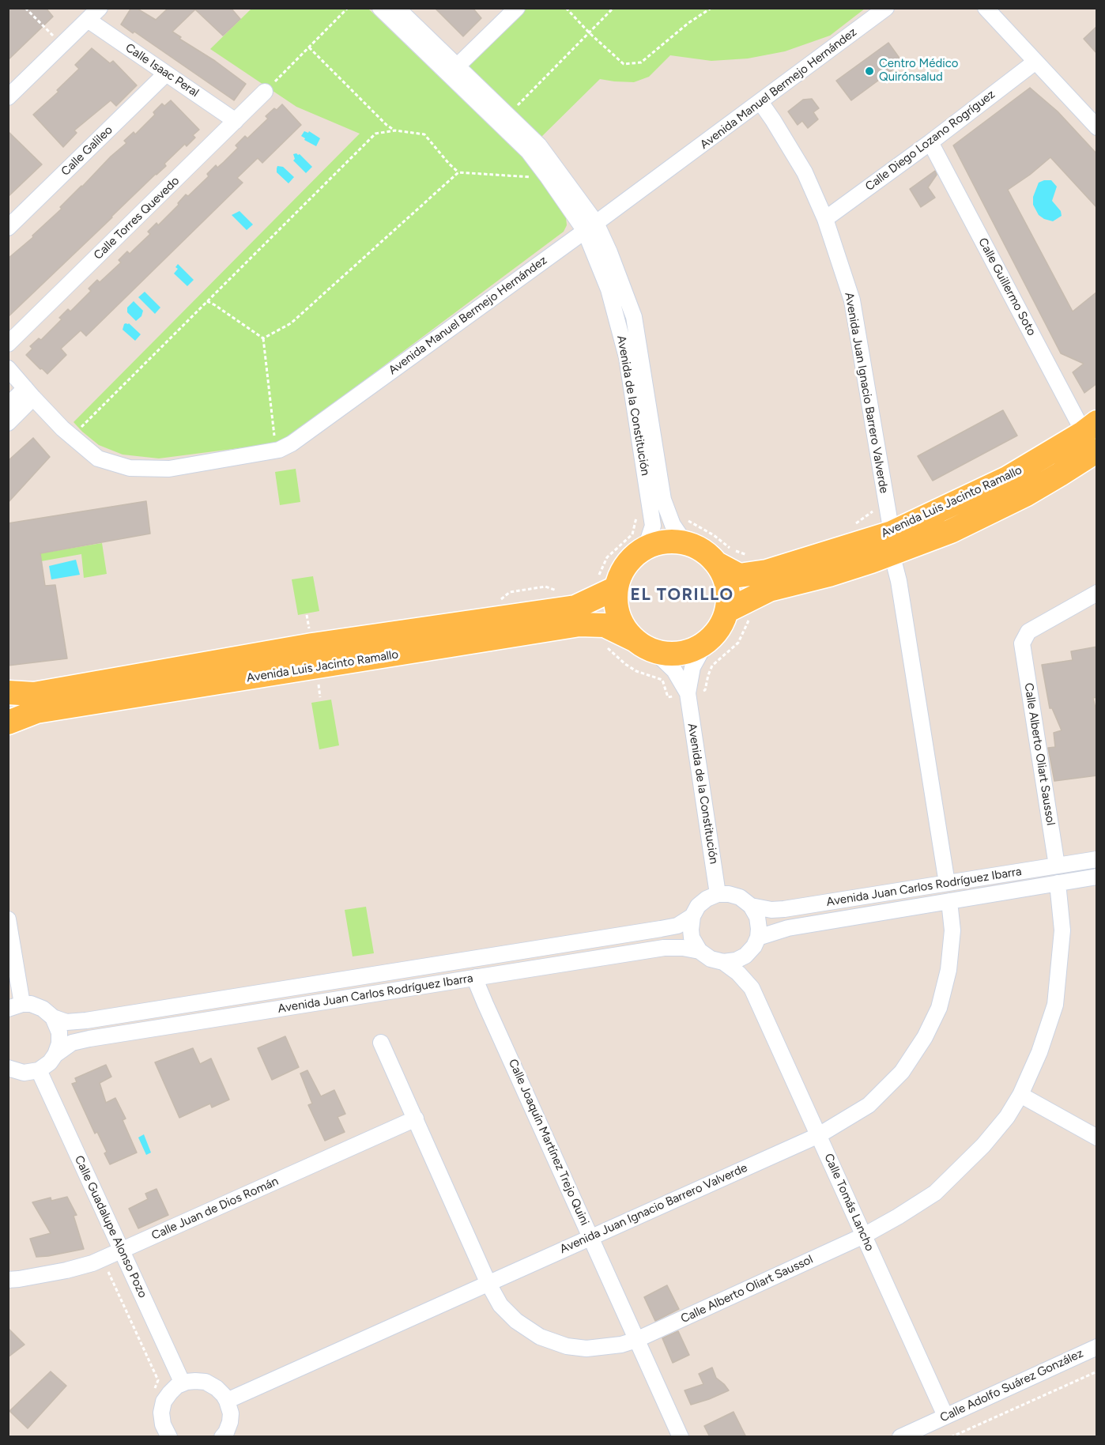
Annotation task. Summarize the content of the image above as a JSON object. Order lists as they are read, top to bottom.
{
  "streets": {
    "main road": ["Avenida Luis Jacinto Ramallo"],
    "street": [
      "Calle Isaac Peral",
      "Avenida Manuel Bermejo Hernández",
      "Calle Diego Lozano Rogríguez",
      "Calle Galileo",
      "Calle Torres Quevedo",
      "Calle Guillermo Soto",
      "Avenida Juan Ignacio Barrero Valverde",
      "Avenida de la Constitución",
      "Calle Alberto Oliart Saussol",
      "Avenida Juan Carlos Rodríguez Ibarra",
      "Calle Joaquín Martínez Trejo Quini",
      "Calle Tomás Lancho",
      "Calle Juan de Dios Román",
      "Calle Guadalupe Alonso Pozo",
      "Calle Adolfo Suárez González"
    ]
  },
  "crossings": [
    ["Calle Isaac Peral", "Calle Galileo"],
    ["Calle Isaac Peral", "Calle Torres Quevedo"],
    ["Avenida Manuel Bermejo Hernández", "Avenida Juan Ignacio Barrero Valverde"],
    ["Avenida Manuel Bermejo Hernández", "Avenida de la Constitución"],
    ["Calle Diego Lozano Rogríguez", "Calle Guillermo Soto"],
    ["Calle Diego Lozano Rogríguez", "Avenida Juan Ignacio Barrero Valverde"],
    ["Calle Guillermo Soto", "Avenida Luis Jacinto Ramallo"],
    ["Avenida Juan Ignacio Barrero Valverde", "Avenida Luis Jacinto Ramallo"],
    ["Avenida Juan Ignacio Barrero Valverde", "Calle Alberto Oliart Saussol"],
    ["Avenida Juan Ignacio Barrero Valverde", "Avenida Juan Carlos Rodríguez Ibarra"],
    ["Avenida Juan Ignacio Barrero Valverde", "Calle Joaquín Martínez Trejo Quini"],
    ["Avenida Juan Ignacio Barrero Valverde", "Calle Tomás Lancho"],
    ["Avenida de la Constitución", "Avenida Luis Jacinto Ramallo"],
    ["Avenida de la Constitución", "Avenida Juan Carlos Rodríguez Ibarra"],
    ["Avenida de la Constitución", "Calle Tomás Lancho"],
    ["Calle Alberto Oliart Saussol", "Avenida Juan Carlos Rodríguez Ibarra"],
    ["Calle Alberto Oliart Saussol", "Calle Joaquín Martínez Trejo Quini"],
    ["Calle Alberto Oliart Saussol", "Calle Tomás Lancho"],
    ["Calle Alberto Oliart Saussol", "Calle Juan de Dios Román"],
    ["Avenida Juan Carlos Rodríguez Ibarra", "Calle Joaquín Martínez Trejo Quini"],
    ["Avenida Juan Carlos Rodríguez Ibarra", "Calle Tomás Lancho"],
    ["Avenida Juan Carlos Rodríguez Ibarra", "Calle Guadalupe Alonso Pozo"],
    ["Calle Tomás Lancho", "Calle Adolfo Suárez González"],
    ["Calle Juan de Dios Román", "Calle Guadalupe Alonso Pozo"]
  ],
  "districts": ["EL TORILLO"],
  "places": ["Centro Médico Quirónsalud"]
}
